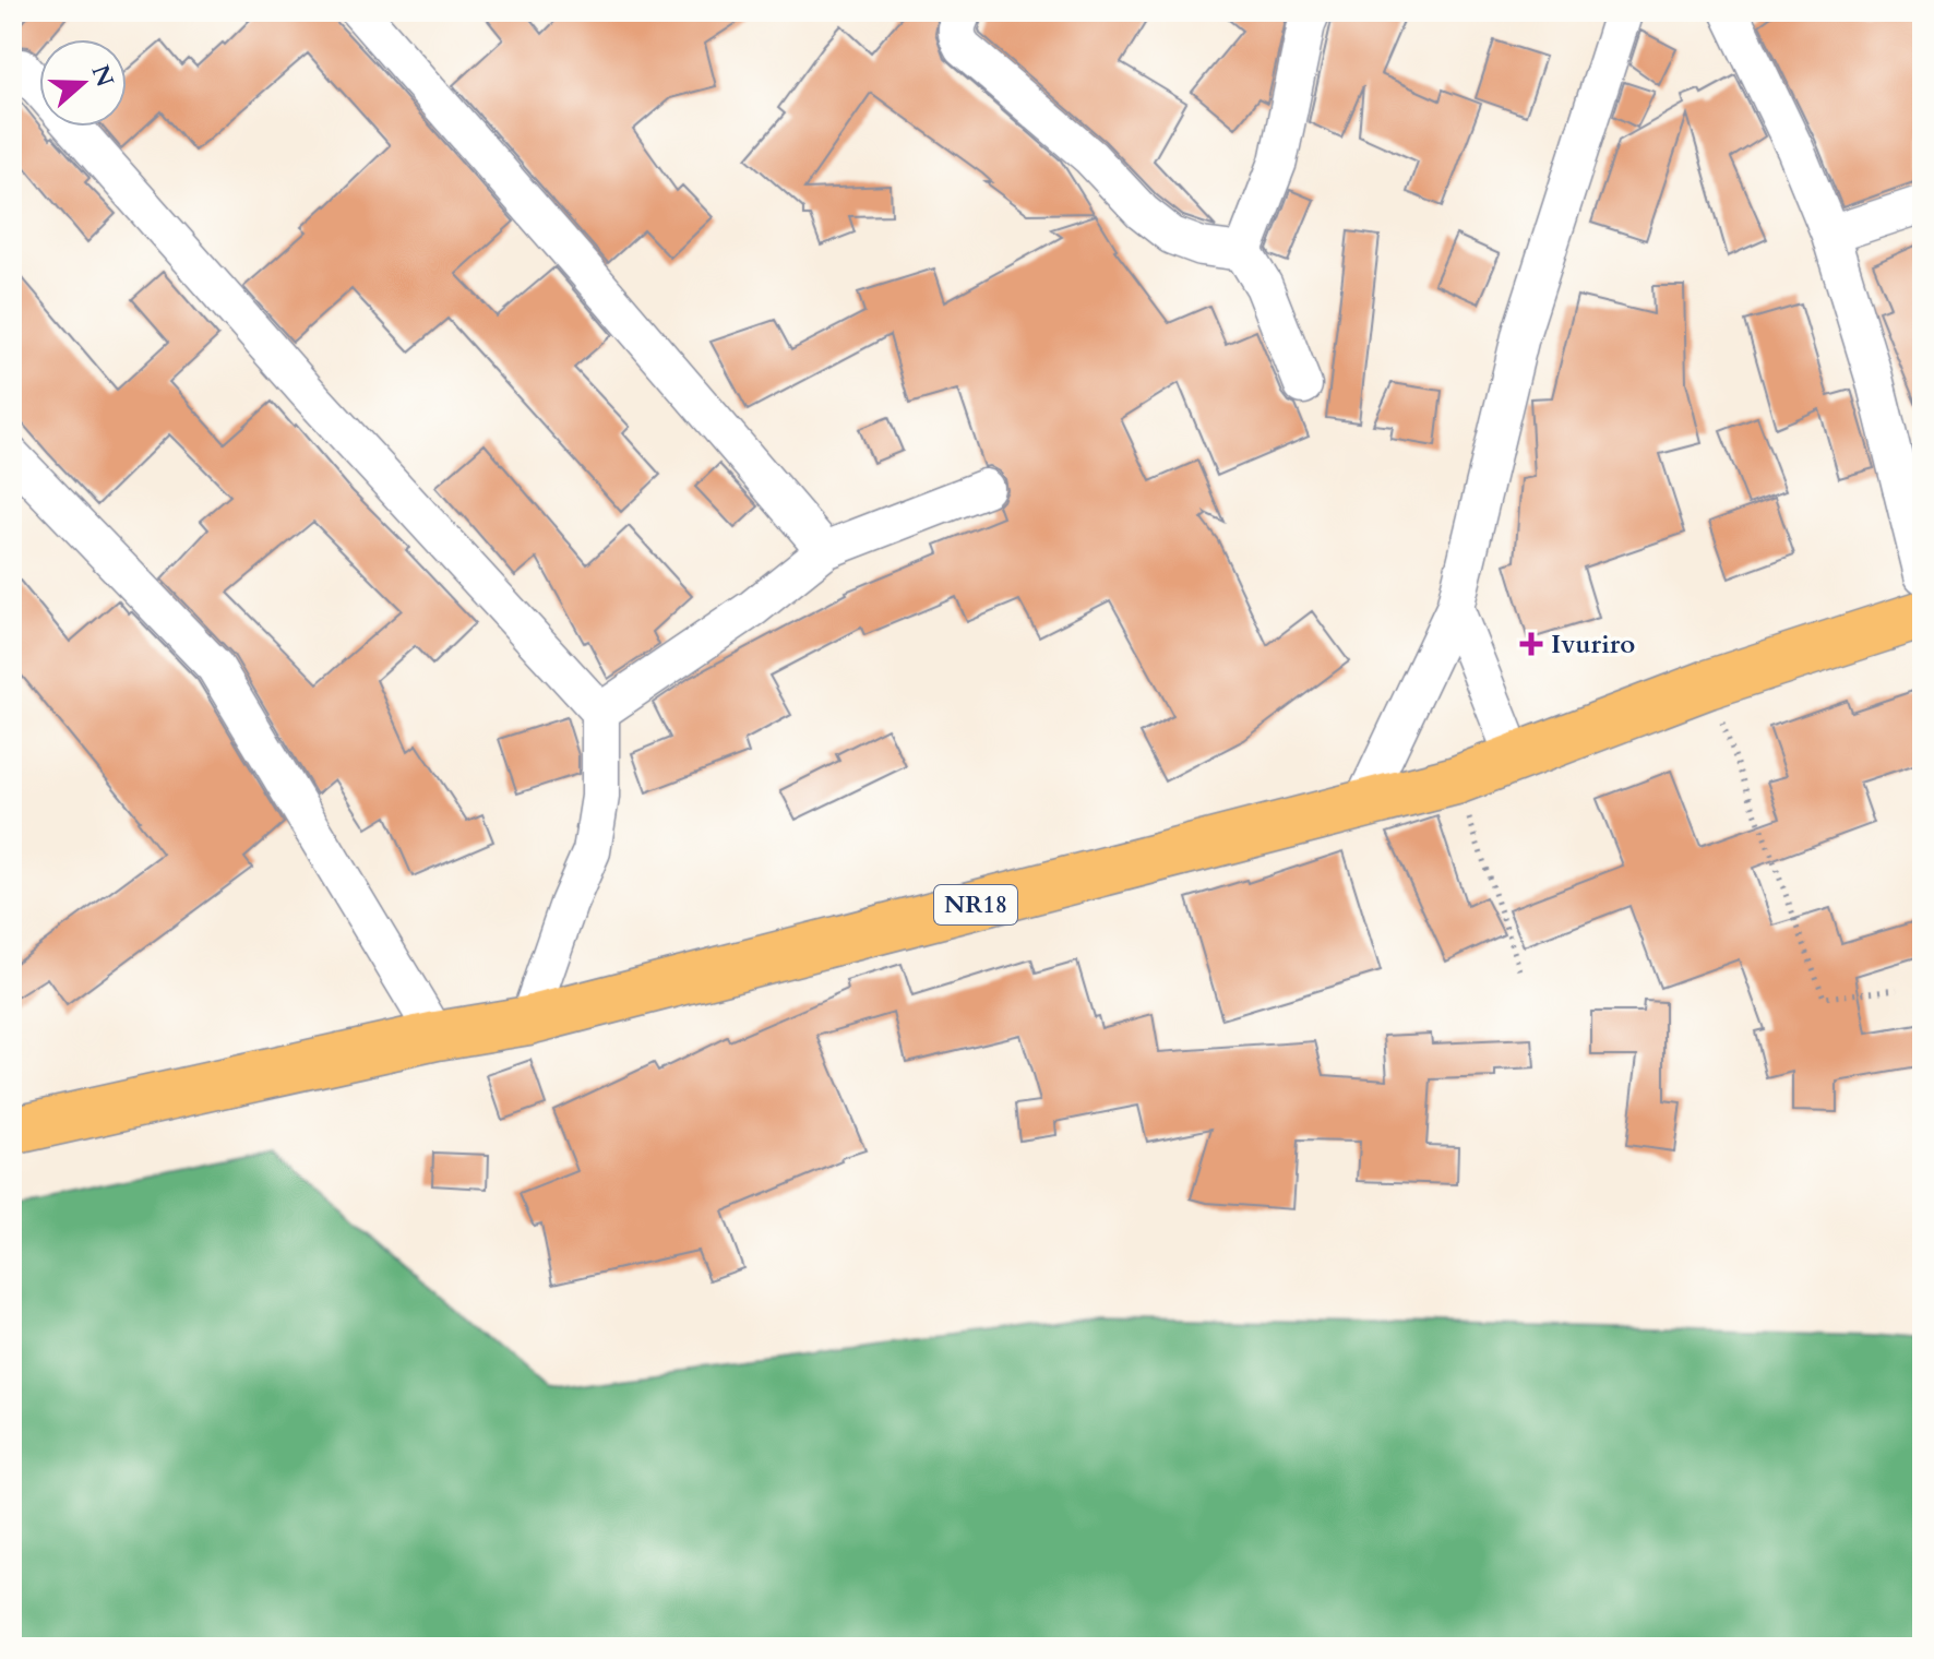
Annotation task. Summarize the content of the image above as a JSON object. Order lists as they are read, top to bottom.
{
  "streets": {
    "main road": ["NR18"]
  },
  "places": {
    "health": ["Ivuriro"]
  },
  "north": "right"
}
